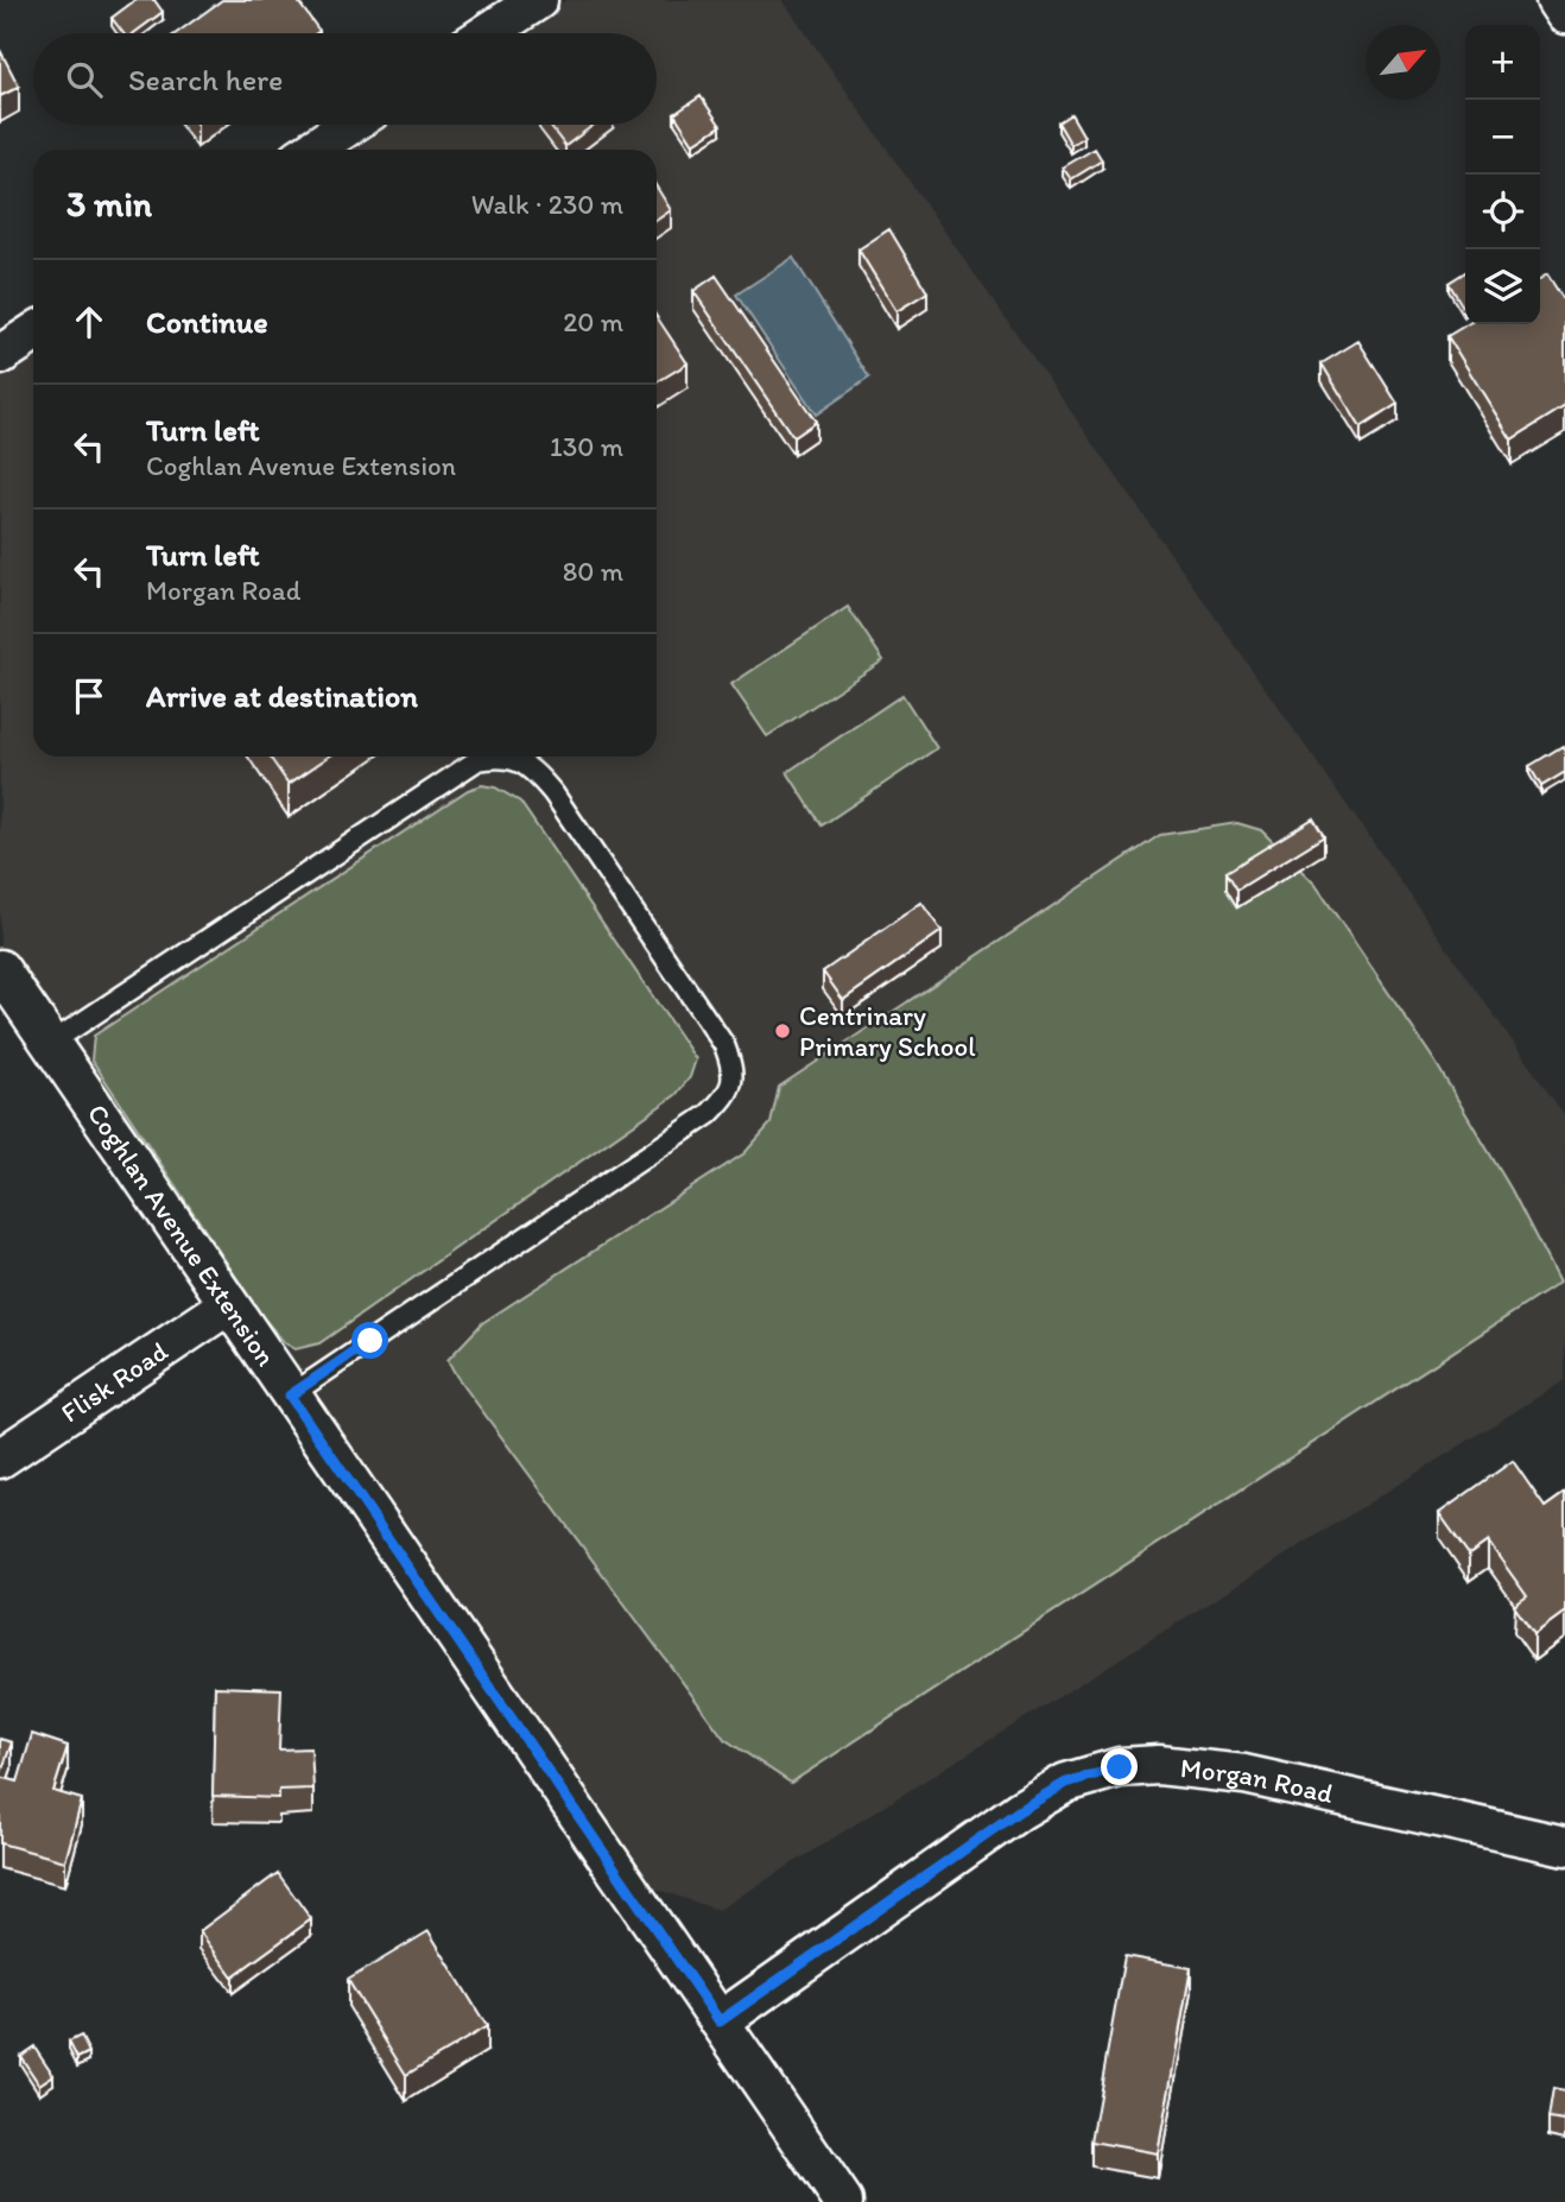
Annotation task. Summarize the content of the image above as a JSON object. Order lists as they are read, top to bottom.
{
  "streets": {
    "street": ["Coghlan Avenue Extension", "Flisk Road", "Morgan Road"]
  },
  "crossings": [
    ["Coghlan Avenue Extension", "Flisk Road"],
    ["Coghlan Avenue Extension", "Morgan Road"]
  ],
  "places": ["Centrinary Primary School"],
  "north": "top right",
  "page": {
    "map_buttons": ["+", "−"],
    "search": "Search here",
    "heading": ["3 min", "Walk · 230 m"],
    "list": [
      ["Continue", "20 m"],
      ["Turn left", "Coghlan Avenue Extension", "130 m"],
      ["Turn left", "Morgan Road", "80 m"],
      "Arrive at destination"
    ]
  }
}
